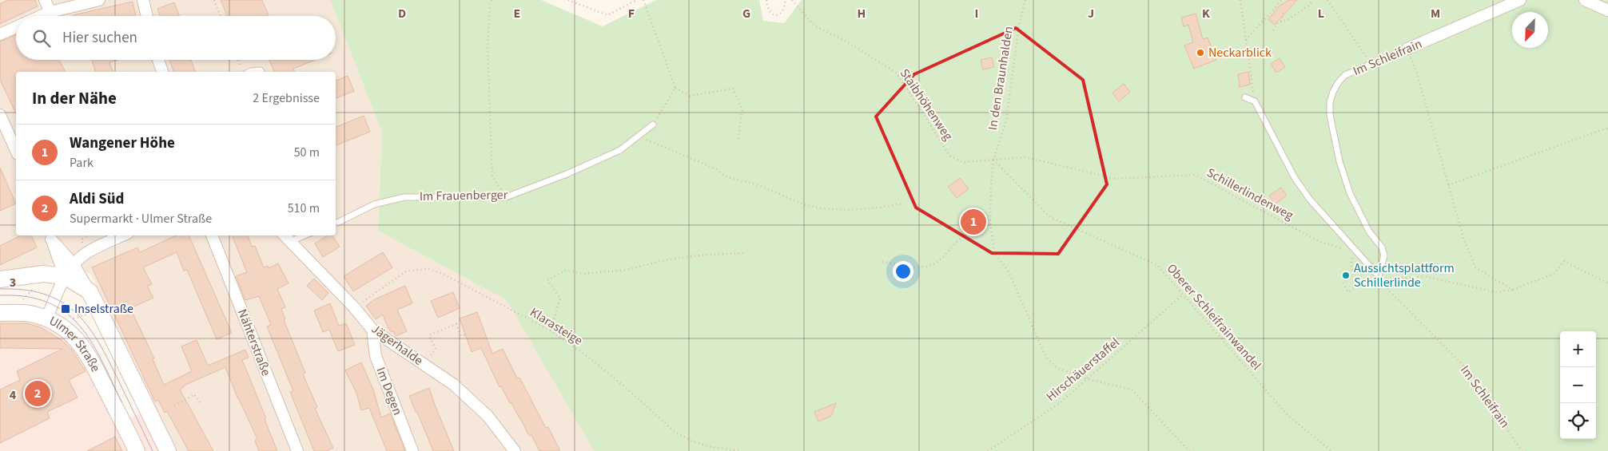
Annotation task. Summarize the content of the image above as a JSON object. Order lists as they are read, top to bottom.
{
  "streets": {
    "street": [
      "Im Schleifrain",
      "Nähterstraße",
      "Jägerhalde",
      "Ulmer Straße",
      "Im Degen"
    ],
    "lane": ["Im Frauenberger"],
    "path": [
      "In den Braunhalden",
      "Staibhöhenweg",
      "Schillerlindenweg",
      "Oberer Schleifrainwandel",
      "Klarasteige",
      "Hirschäuerstaffel"
    ]
  },
  "crossings": [
    ["In den Braunhalden", "Staibhöhenweg"],
    ["In den Braunhalden", "Schillerlindenweg"],
    ["In den Braunhalden", "Oberer Schleifrainwandel"],
    ["In den Braunhalden", "Hirschäuerstaffel"],
    ["Staibhöhenweg", "Schillerlindenweg"],
    ["Staibhöhenweg", "Oberer Schleifrainwandel"],
    ["Schillerlindenweg", "Oberer Schleifrainwandel"],
    ["Oberer Schleifrainwandel", "Hirschäuerstaffel"],
    ["Klarasteige", "Jägerhalde"],
    ["Jägerhalde", "Im Degen"]
  ],
  "places": {
    "other": ["Neckarblick", "Aussichtsplattform Schillerlinde"],
    "transit": ["Inselstraße"]
  },
  "north": "bottom left",
  "page": {
    "search": "Hier suchen",
    "heading": ["In der Nähe", "2 Ergebnisse"],
    "list": [
      {
        "mark": "1",
        "name": "Wangener Höhe",
        "note": "Park",
        "value": "50 m"
      },
      {
        "mark": "2",
        "name": "Aldi Süd",
        "note": "Supermarkt · Ulmer Straße",
        "value": "510 m"
      }
    ],
    "pins": ["1", "2"],
    "map_buttons": ["+", "−"]
  },
  "grid": {
    "columns": [
      "D",
      "E",
      "F",
      "G",
      "H",
      "I",
      "J",
      "K",
      "L",
      "M"
    ],
    "rows": ["3", "4"]
  }
}
